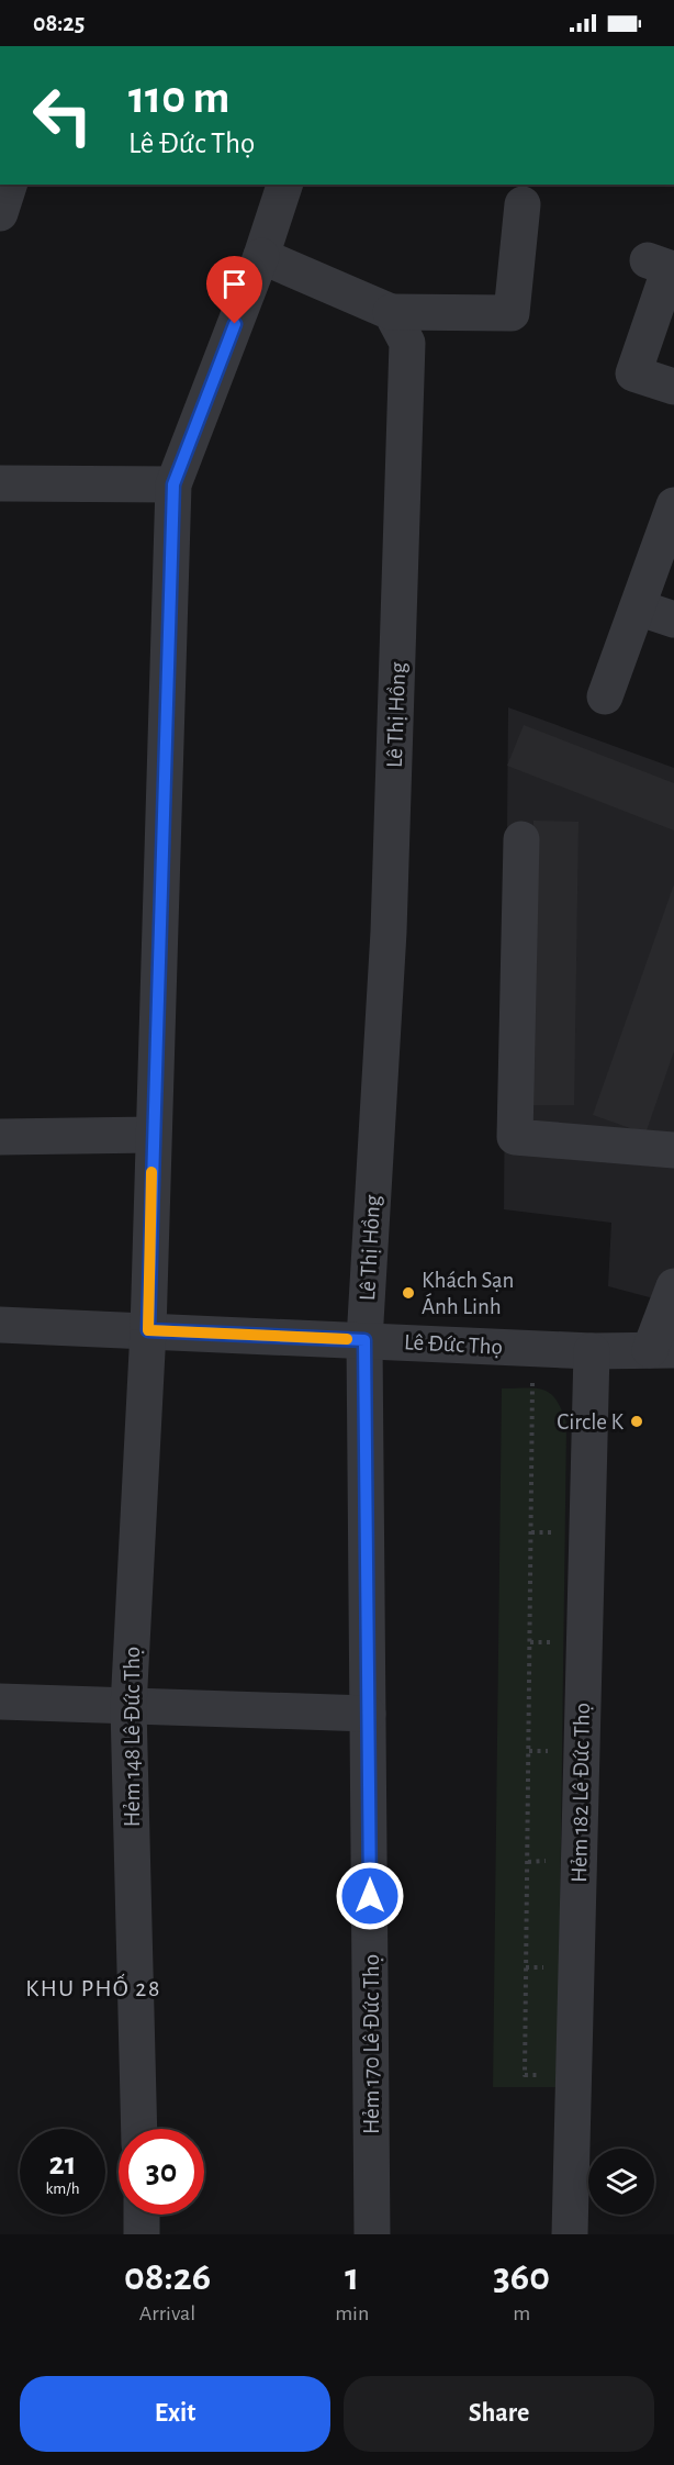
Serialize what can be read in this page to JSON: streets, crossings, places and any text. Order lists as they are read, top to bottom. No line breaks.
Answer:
{"streets":{"street":["Lê Thị Hồng","Lê Đức Thọ","Hẻm 148 Lê Đức Thọ","Hẻm 182 Lê Đức Thọ","Hẻm 170 Lê Đức Thọ"]},"crossings":[["Lê Thị Hồng","Lê Đức Thọ"],["Lê Thị Hồng","Hẻm 170 Lê Đức Thọ"],["Lê Đức Thọ","Hẻm 148 Lê Đức Thọ"],["Lê Đức Thọ","Hẻm 182 Lê Đức Thọ"],["Lê Đức Thọ","Hẻm 170 Lê Đức Thọ"]],"districts":["KHU PHỐ 28"],"places":["Khách Sạn Ánh Linh","Circle K"],"page":{"status":"08:25","turn":["110 m","Lê Đức Thọ"],"speed":"21 km/h","limit":"30","eta":["08:26","Arrival","1","min","360","m"],"buttons":["Exit","Share"]}}
